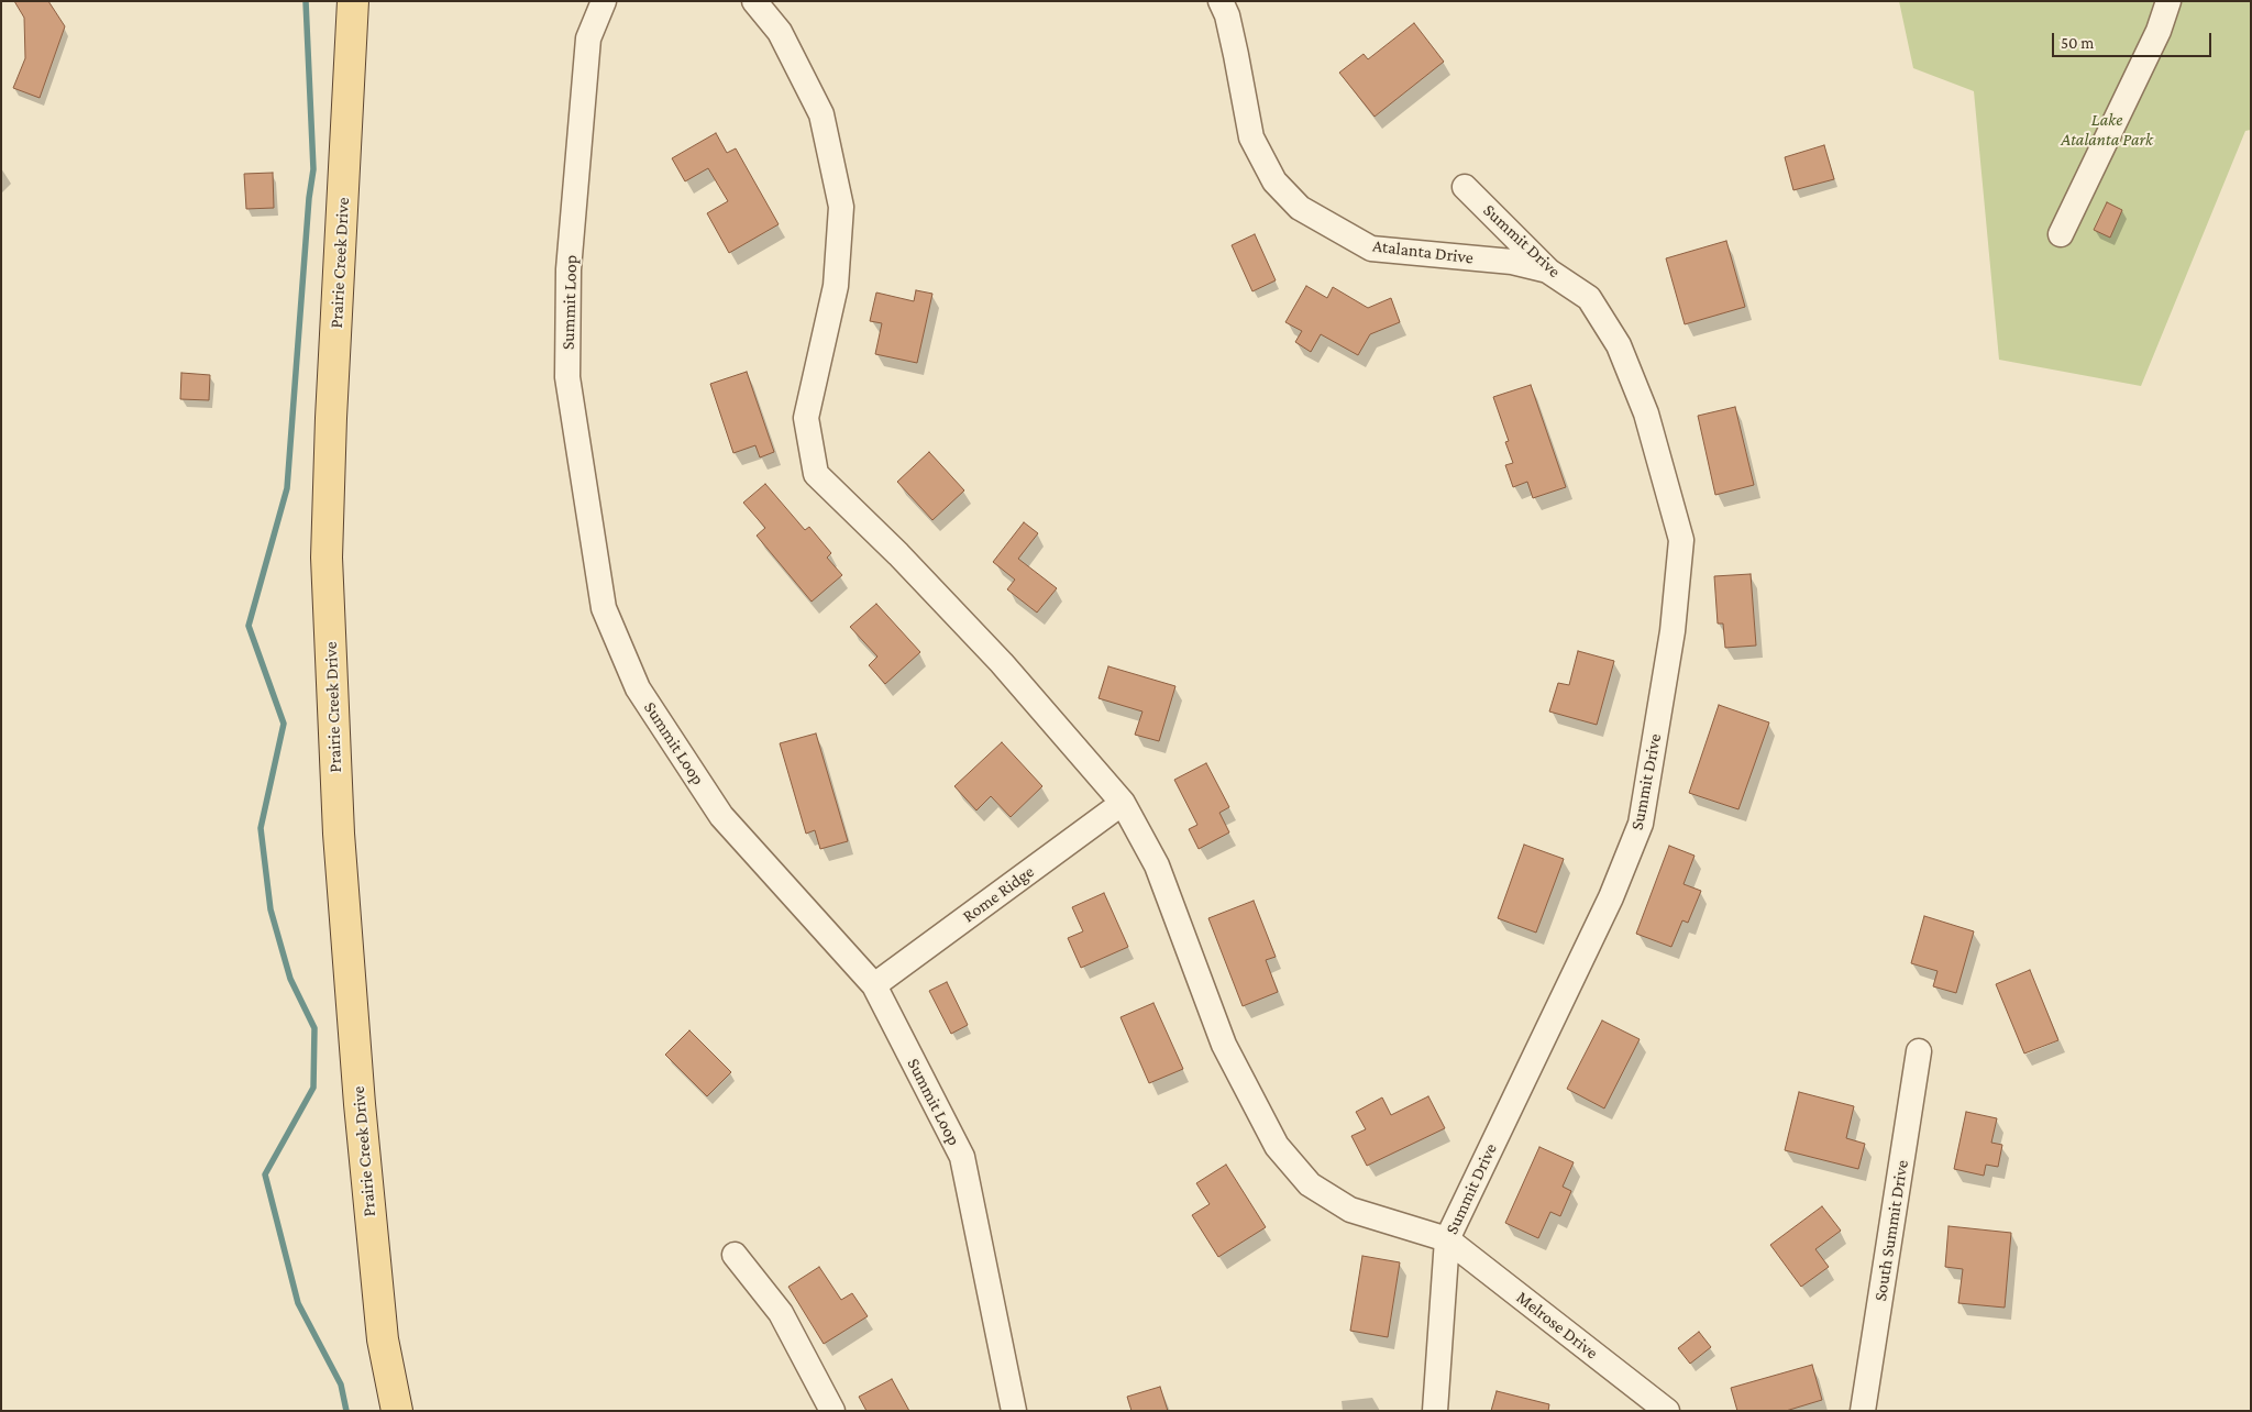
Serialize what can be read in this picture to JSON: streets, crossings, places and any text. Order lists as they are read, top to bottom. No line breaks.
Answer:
{"streets":{"main road":["Prairie Creek Drive"],"street":["Summit Drive","Atalanta Drive","Summit Loop","Rome Ridge","South Summit Drive","Melrose Drive"]},"crossings":[["Summit Drive","Atalanta Drive"],["Summit Drive","Melrose Drive"],["Summit Loop","Rome Ridge"]],"parks":["Lake Atalanta Park"],"scale_bar":"50 m"}
